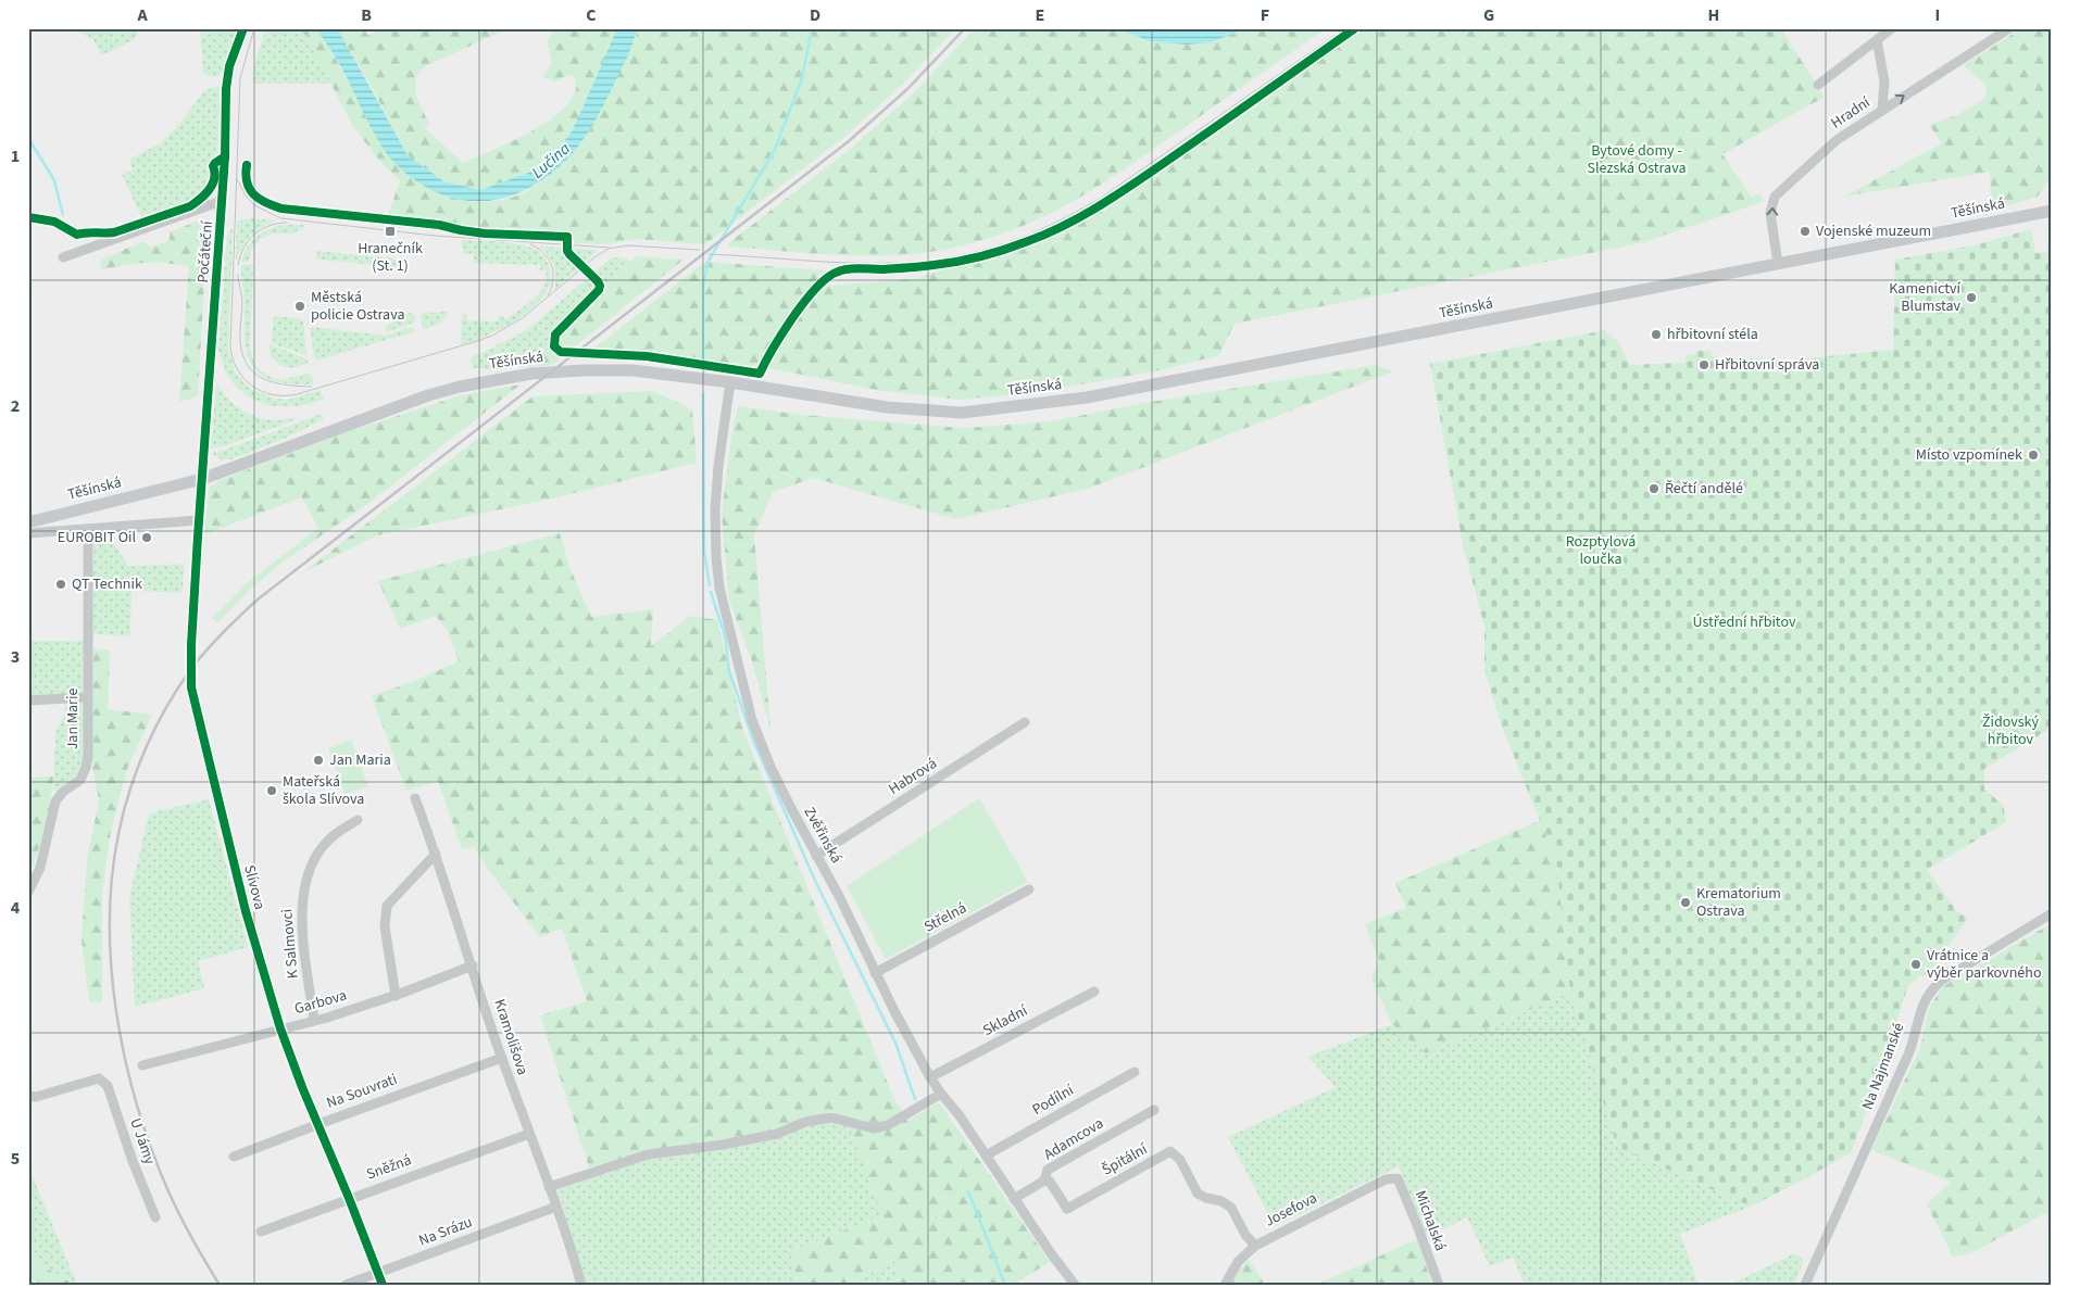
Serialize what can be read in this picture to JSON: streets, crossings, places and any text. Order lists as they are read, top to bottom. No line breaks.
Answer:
{"streets":{"main road":["Těšínská"],"street":["Hradní","Počáteční","Jan Marie","Habrová","Zvěřinská","Slívova","Střelná","K Salmovci","Garbova","Skladní","Kramolišova","Na Najmanské","Na Souvrati","Podílní","Adamcova","U Jámy","Špitální","Sněžná","Josefova","Michalská","Na Srázu"]},"crossings":[["Hradní","Těšínská"],["Těšínská","Počáteční"],["Těšínská","Zvěřinská"],["Těšínská","Slívova"],["Počáteční","Slívova"],["Habrová","Zvěřinská"],["Zvěřinská","Střelná"],["Zvěřinská","Skladní"],["Zvěřinská","Podílní"],["Zvěřinská","Adamcova"],["Slívova","Garbova"],["Slívova","Na Souvrati"],["Slívova","Sněžná"],["Slívova","Na Srázu"],["K Salmovci","Garbova"],["Garbova","Kramolišova"],["Kramolišova","Na Souvrati"],["Kramolišova","Sněžná"],["Kramolišova","Na Srázu"],["Adamcova","Špitální"],["Špitální","Josefova"],["Josefova","Michalská"]],"one_way":["Hradní"],"water":["Lučina"],"parks":["Bytové domy - Slezská Ostrava","Rozptylová loučka","Ústřední hřbitov","Židovský hřbitov"],"places":{"transit":["Hranečník (St. 1)"],"other":["Vojenské muzeum","Kamenictví Blumstav","Městská policie Ostrava","hřbitovní stéla","Hřbitovní správa","Místo vzpomínek","Řečtí andělé","EUROBIT Oil","QT Technik","Jan Maria","Mateřská škola Slívova","Krematorium Ostrava","Vrátnice a výběr parkovného"]},"grid":{"columns":["A","B","C","D","E","F","G","H","I"],"rows":["1","2","3","4","5"]}}
